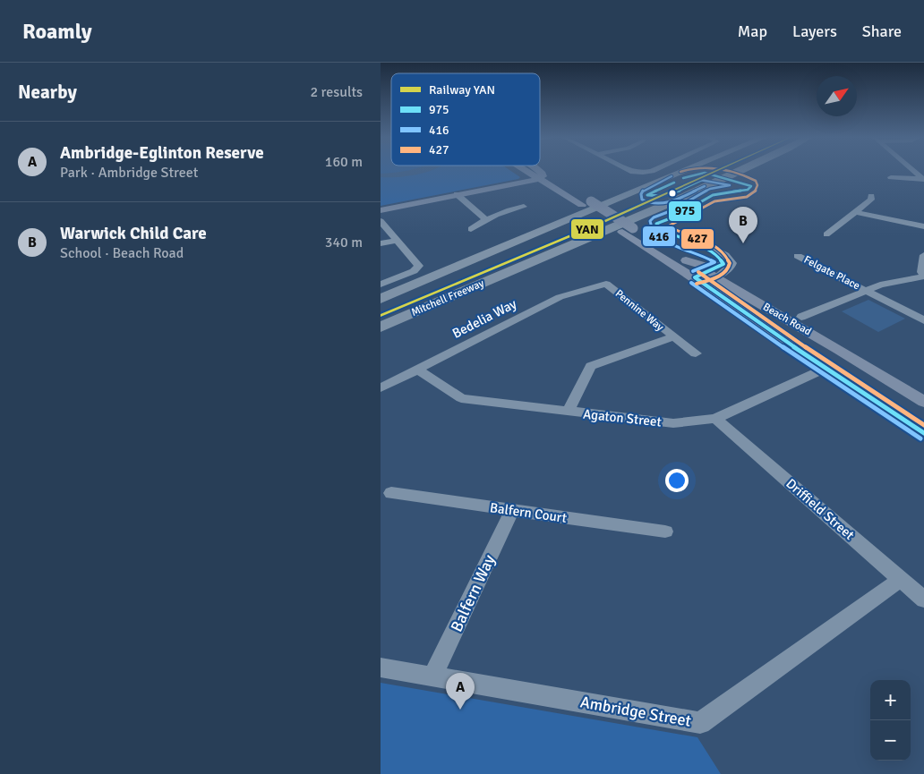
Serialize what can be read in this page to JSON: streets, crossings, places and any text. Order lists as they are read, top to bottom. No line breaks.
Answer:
{"streets":{"highway":["Mitchell Freeway"],"main road":["Beach Road"],"street":["Felgate Place","Pennine Way","Bedelia Way","Agaton Street","Driffield Street","Balfern Court","Balfern Way","Ambridge Street"]},"crossings":[["Pennine Way","Bedelia Way"],["Pennine Way","Agaton Street"],["Bedelia Way","Agaton Street"],["Beach Road","Agaton Street"],["Agaton Street","Driffield Street"],["Driffield Street","Ambridge Street"],["Balfern Court","Balfern Way"],["Balfern Way","Ambridge Street"]],"lines":["rail line YAN","transit line 427","transit line 975","transit line 416"],"legend":["Railway YAN","975","416","427"],"north":"top right","page":{"header":"Roamly","nav":["Map","Layers","Share"],"heading":["Nearby","2 results"],"list":[{"mark":"A","name":"Ambridge-Eglinton Reserve","note":"Park · Ambridge Street","value":"160 m"},{"mark":"B","name":"Warwick Child Care","note":"School · Beach Road","value":"340 m"}],"pins":["B","A"],"map_buttons":["+","−"]}}
